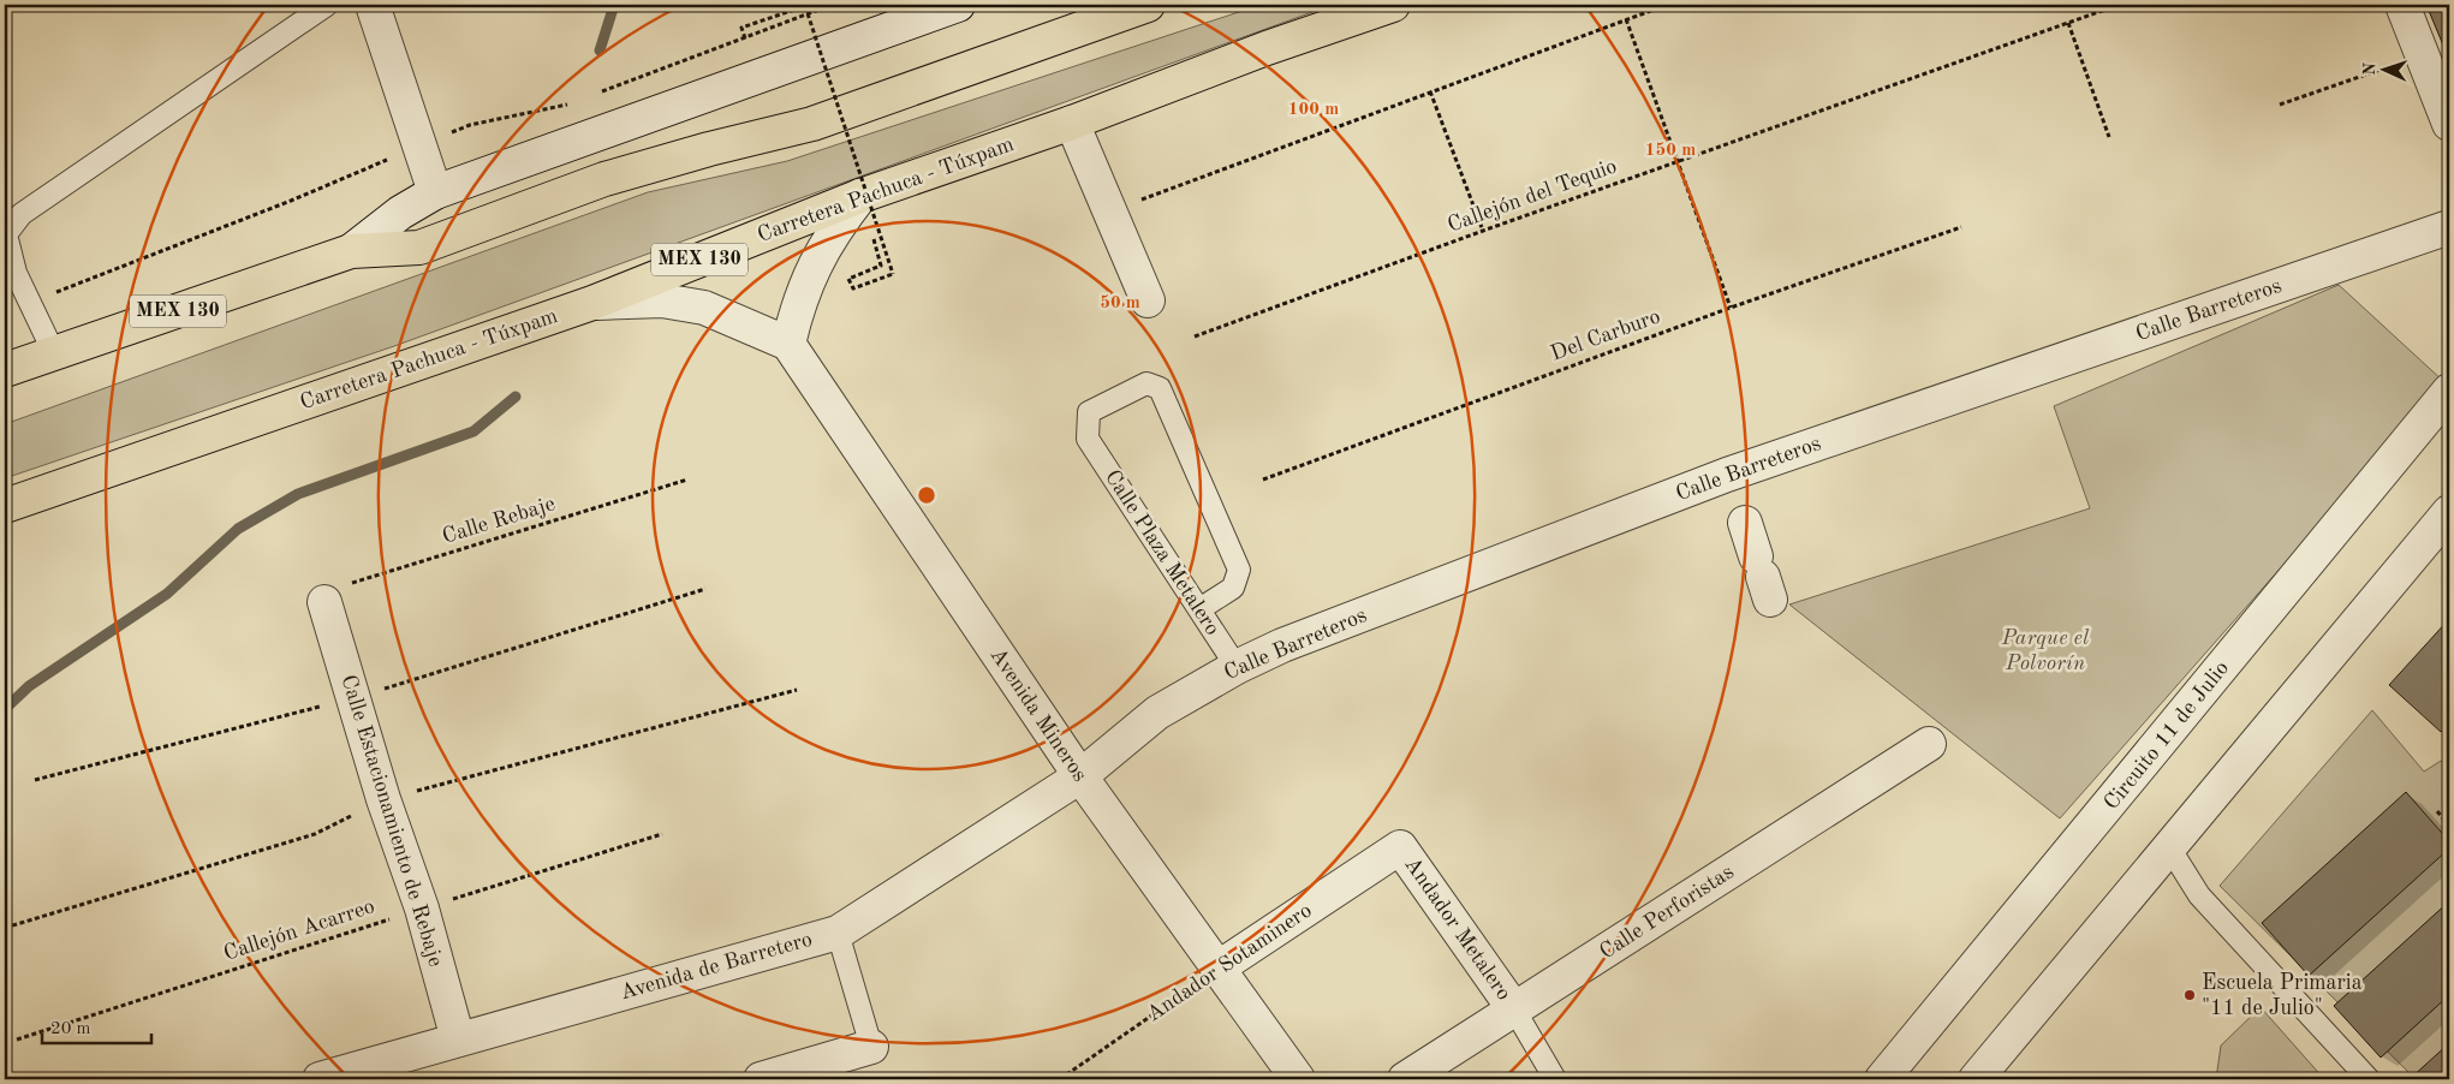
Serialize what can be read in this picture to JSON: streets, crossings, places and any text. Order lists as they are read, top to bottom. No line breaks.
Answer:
{"streets":{"main road":["Carretera Pachuca - Túxpam","MEX 130"],"street":["Calle Barreteros","Avenida Mineros","Circuito 11 de Julio","Calle Estacionamiento de Rebaje","Calle Perforistas","Andador Metalero","Andador Sotaminero","Avenida de Barretero"],"lane":["Calle Plaza Metalero"],"path":["Callejón del Tequio","Del Carburo","Calle Rebaje","Callejón Acarreo"]},"crossings":[["Calle Barreteros","Calle Plaza Metalero"],["Calle Barreteros","Avenida Mineros"],["Calle Barreteros","Avenida de Barretero"],["Calle Rebaje","Calle Estacionamiento de Rebaje"],["Avenida Mineros","Andador Sotaminero"],["Avenida Mineros","Avenida de Barretero"],["Calle Estacionamiento de Rebaje","Callejón Acarreo"],["Calle Estacionamiento de Rebaje","Avenida de Barretero"],["Calle Perforistas","Andador Metalero"],["Andador Metalero","Andador Sotaminero"]],"parks":["Parque el Polvorín"],"places":["Escuela Primaria \"11 de Julio\""],"scale_bar":"20 m","north":"left","rings":["100 m","150 m","50 m"]}
